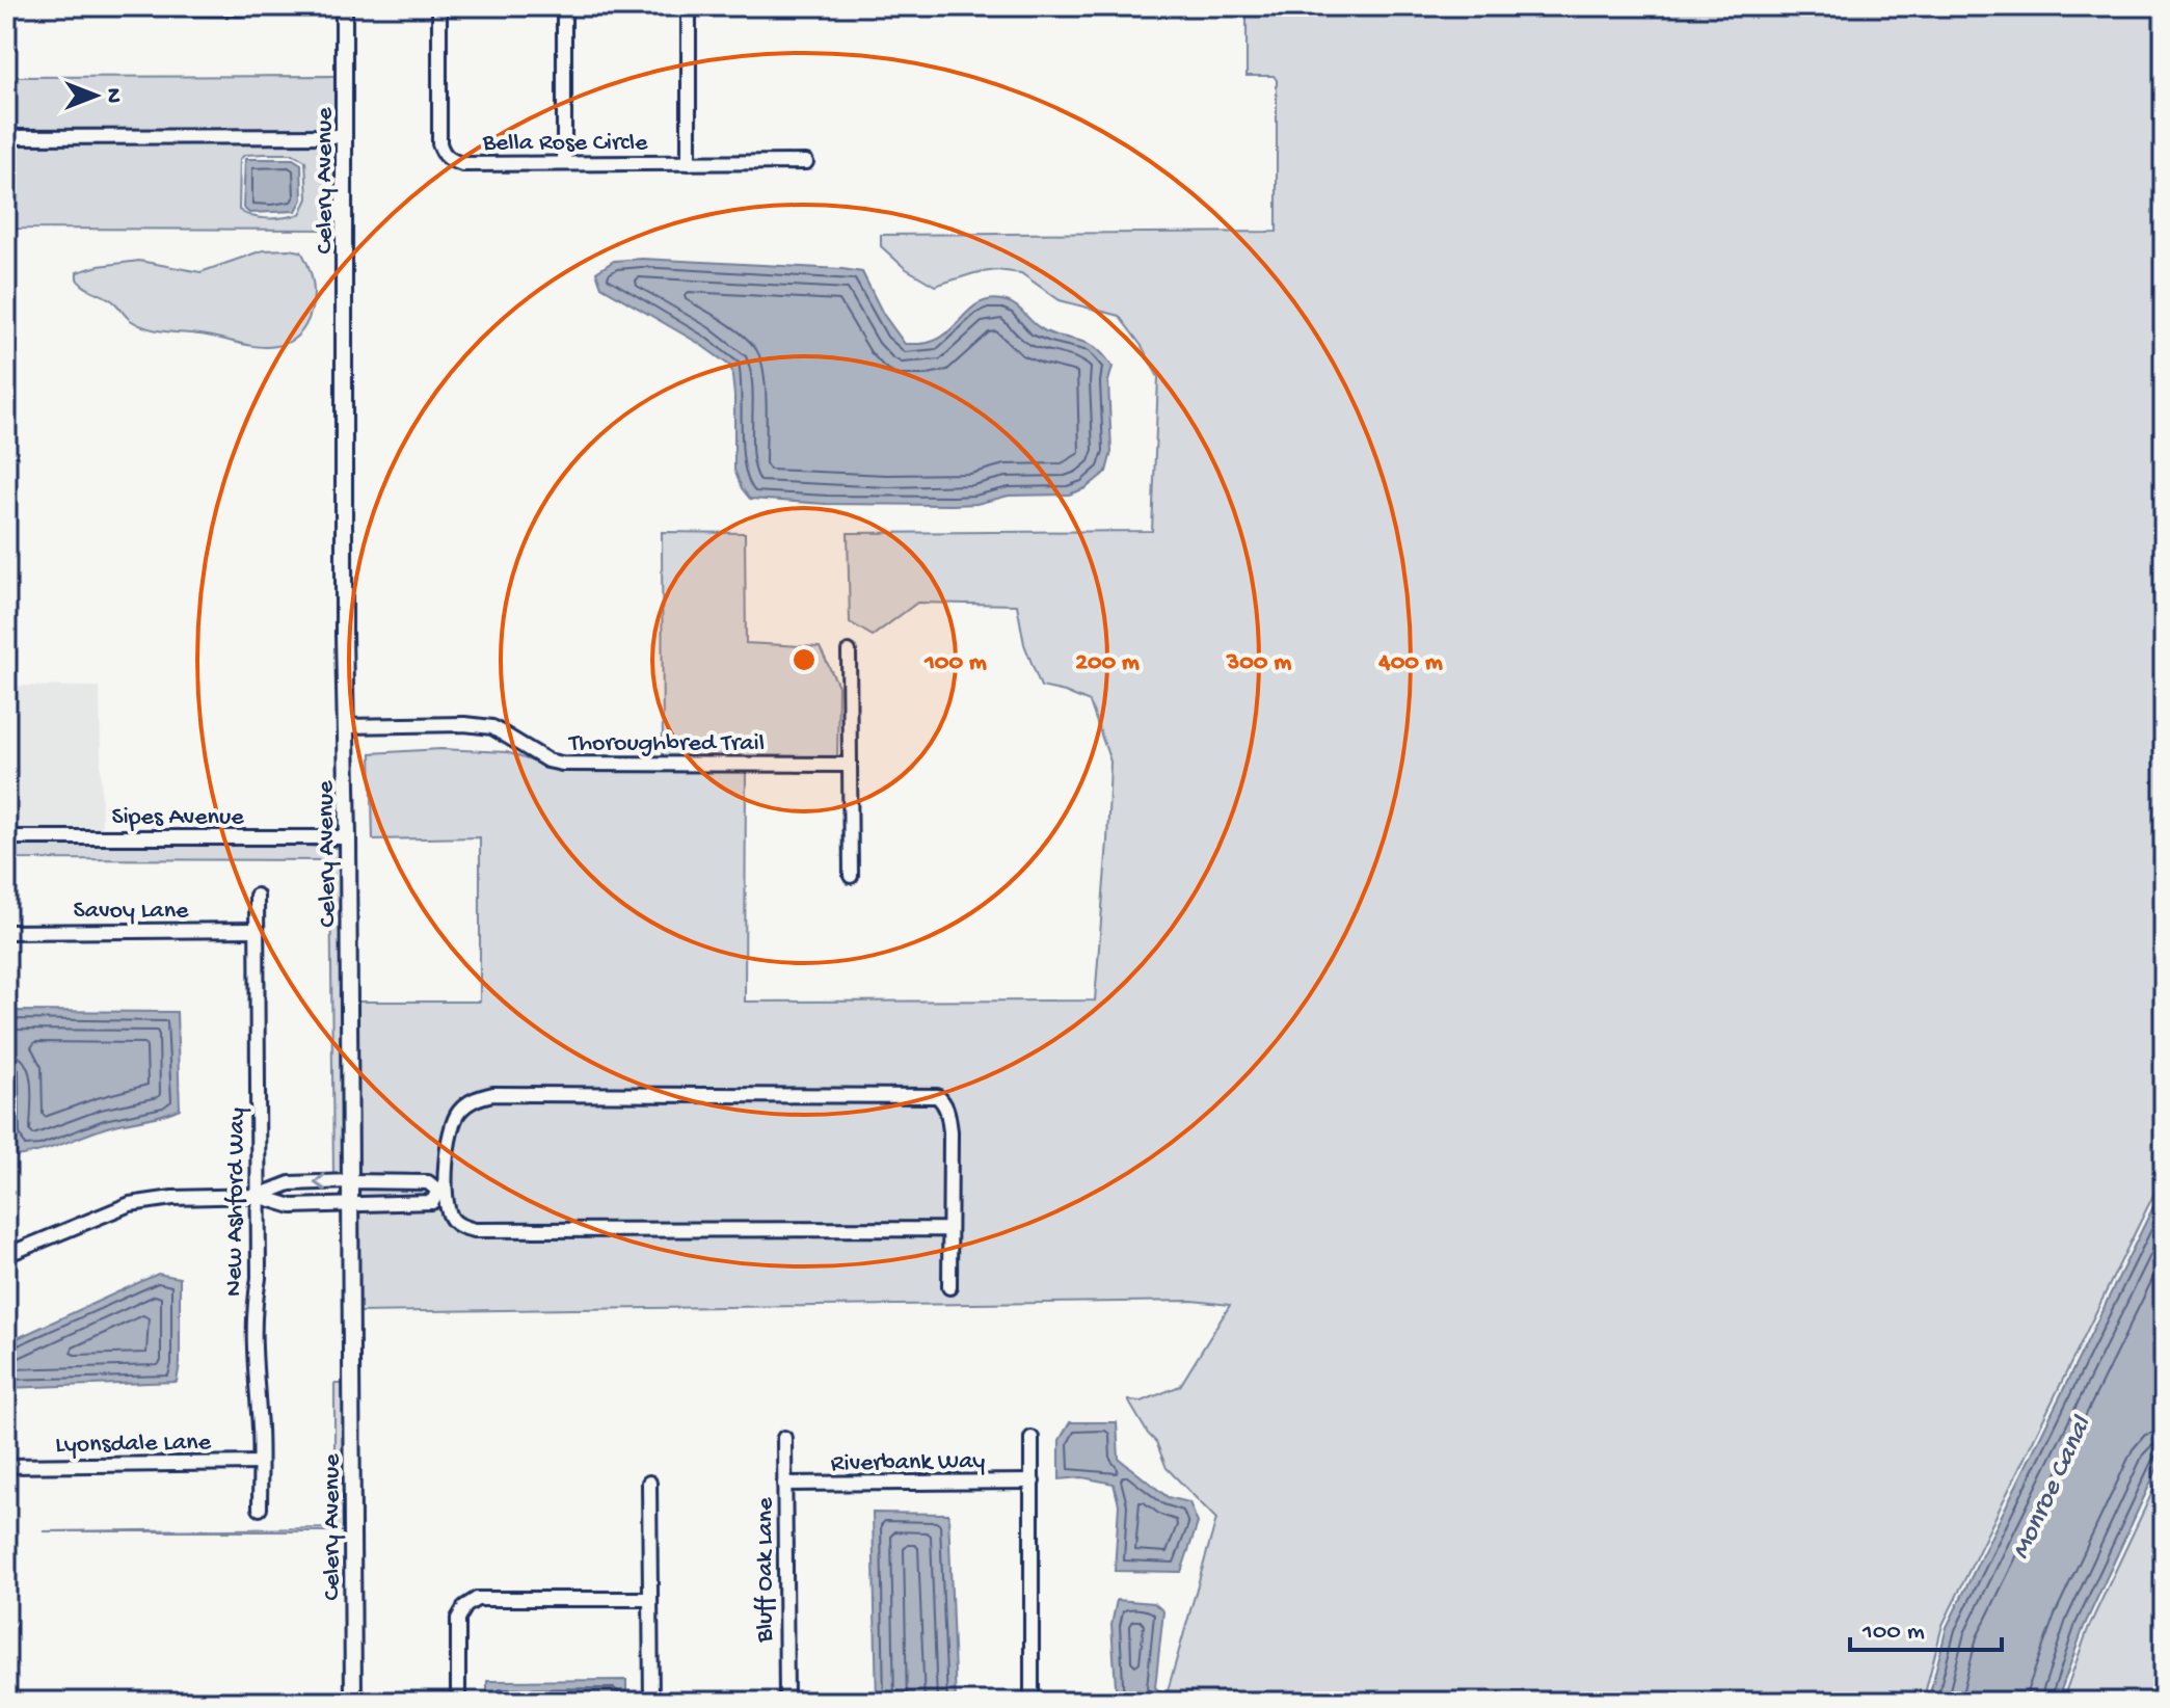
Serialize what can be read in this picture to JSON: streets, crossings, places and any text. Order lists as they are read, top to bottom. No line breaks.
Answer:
{"streets":{"main road":["Celery Avenue"],"street":["Bella Rose Circle","Thoroughbred Trail","Sipes Avenue","Savoy Lane","New Ashford Way","Lyonsdale Lane","Riverbank Way","Bluff Oak Lane"]},"crossings":[["Celery Avenue","Thoroughbred Trail"],["Celery Avenue","Sipes Avenue"],["Savoy Lane","New Ashford Way"],["New Ashford Way","Lyonsdale Lane"],["Riverbank Way","Bluff Oak Lane"]],"water":["Monroe Canal"],"scale_bar":"100 m","north":"right","rings":["100 m","200 m","300 m","400 m"]}
